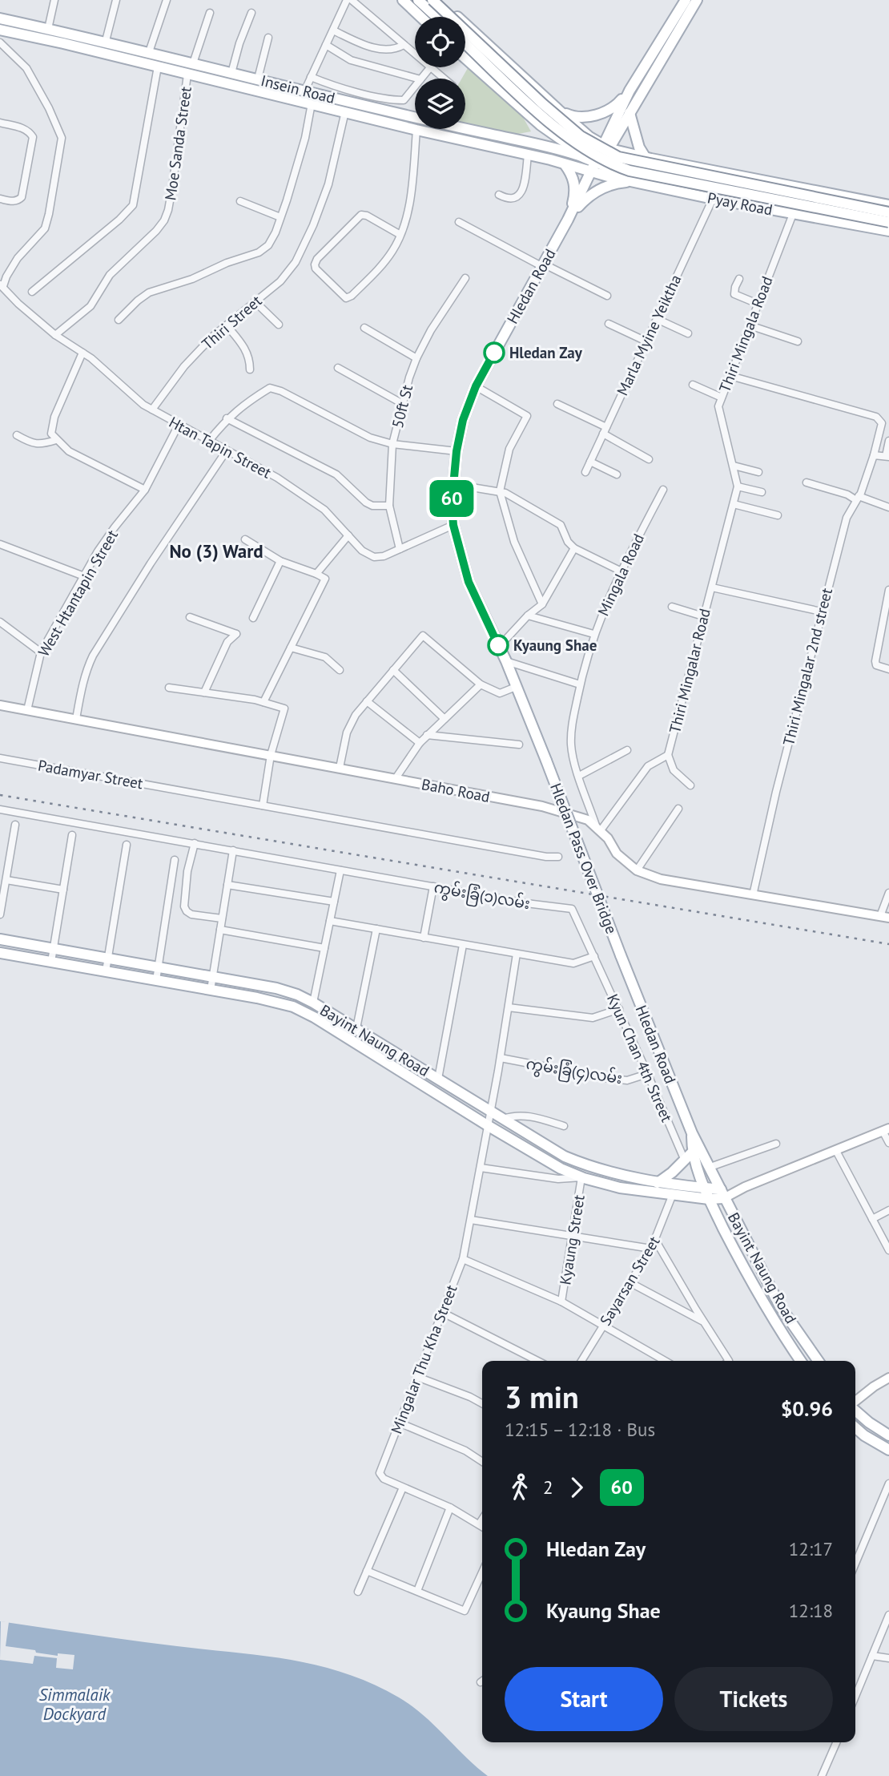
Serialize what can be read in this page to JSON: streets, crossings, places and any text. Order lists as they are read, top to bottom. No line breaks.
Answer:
{"streets":{"main road":["Insein Road","Pyay Road","Hledan Road","Baho Road","Hledan Pass Over Bridge","Bayint Naung Road"],"street":["Moe Sanda Street","Thiri Street","Thiri Mingala Road","Marla Myine Yeiktha","50ft St","Htan Tapin Street","Mingala Road","West Htantapin Street","Thiri Mingalar 2nd street","Thiri Mingalar Road","Padamyar Street","ကွမ်းခြံ(၁)လမ်း","Kyun Chan 4th Street","ကွမ်းခြံ(၄)လမ်း","Kyaung Street","Sayarsan Street","Mingalar Thu Kha Street"]},"crossings":[["Insein Road","Moe Sanda Street"],["Insein Road","Pyay Road"],["Insein Road","Hledan Road"],["Insein Road","Thiri Street"],["Moe Sanda Street","Htan Tapin Street"],["Pyay Road","Hledan Road"],["Pyay Road","Thiri Mingala Road"],["Pyay Road","Marla Myine Yeiktha"],["Hledan Road","Htan Tapin Street"],["Hledan Road","Hledan Pass Over Bridge"],["Hledan Road","Bayint Naung Road"],["Thiri Street","Htan Tapin Street"],["Thiri Mingala Road","Thiri Mingalar 2nd street"],["Thiri Mingala Road","Thiri Mingalar Road"],["50ft St","Htan Tapin Street"],["Htan Tapin Street","West Htantapin Street"],["Mingala Road","Baho Road"],["West Htantapin Street","Baho Road"],["ကွမ်းခြံ(၁)လမ်း","Kyun Chan 4th Street"],["Bayint Naung Road","Kyaung Street"],["Bayint Naung Road","Sayarsan Street"],["Bayint Naung Road","Mingalar Thu Kha Street"],["Kyun Chan 4th Street","ကွမ်းခြံ(၄)လမ်း"],["ကွမ်းခြံ(၄)လမ်း","Mingalar Thu Kha Street"]],"districts":["No (3) Ward"],"water":["Simmalaik Dockyard"],"places":["Hledan Zay","Kyaung Shae"],"lines":["bus line 60"],"page":{"on_map":"60","heading":["3 min","12:15 – 12:18 · Bus","$0.96"],"legs":["2","60"],"list":[{"name":"Hledan Zay","value":"12:17"},{"name":"Kyaung Shae","value":"12:18"}],"buttons":["Start","Tickets"]}}
